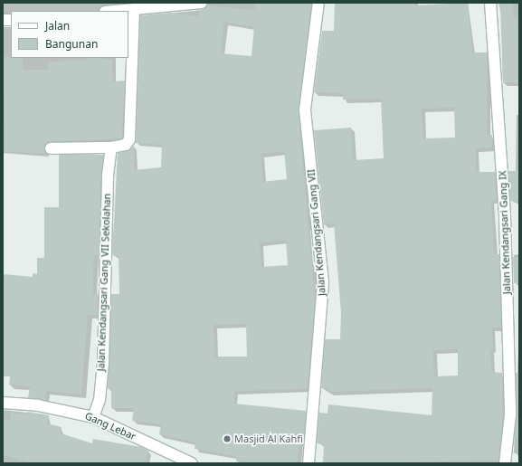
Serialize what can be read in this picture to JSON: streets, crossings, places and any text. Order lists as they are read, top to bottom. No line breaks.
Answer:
{"streets":{"street":["Jalan Kendangsari Gang VII","Jalan Kendangsari Gang IX","Jalan Kendangsari Gang VII Sekolahan","Gang Lebar"]},"crossings":[["Jalan Kendangsari Gang VII Sekolahan","Gang Lebar"]],"places":["Masjid Al Kahfi"],"legend":["Jalan","Bangunan"]}
